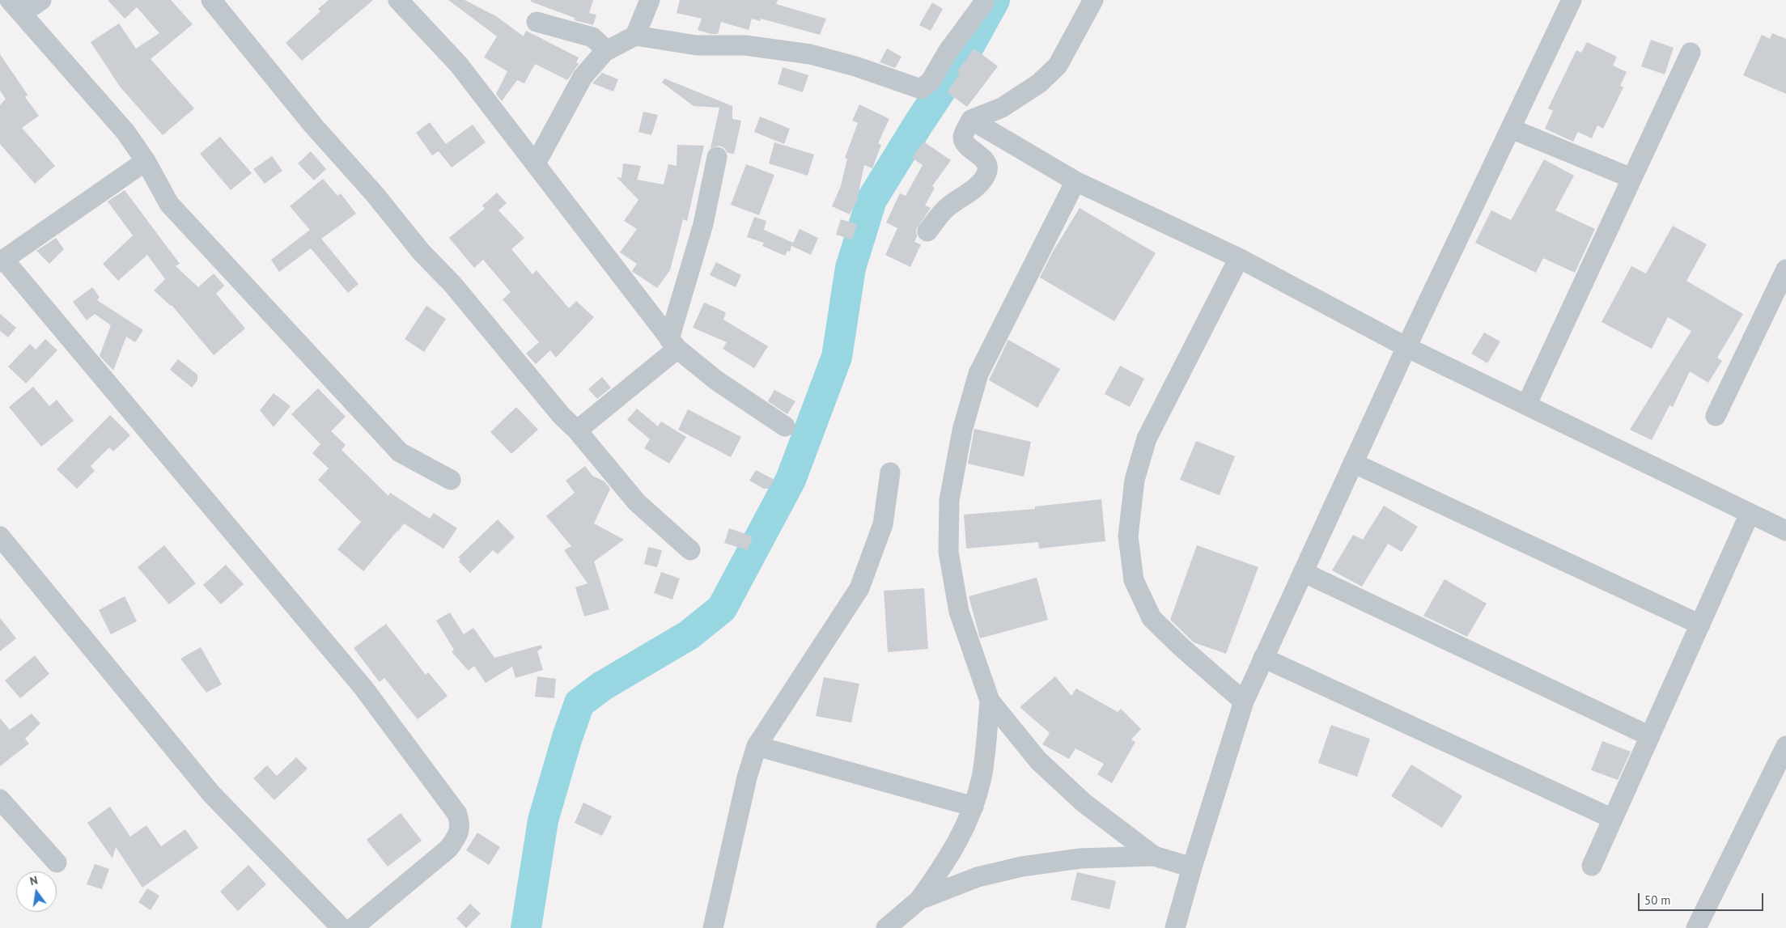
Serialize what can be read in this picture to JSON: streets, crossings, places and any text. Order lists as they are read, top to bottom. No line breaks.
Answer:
{"scale_bar":"50 m","north":"top"}
